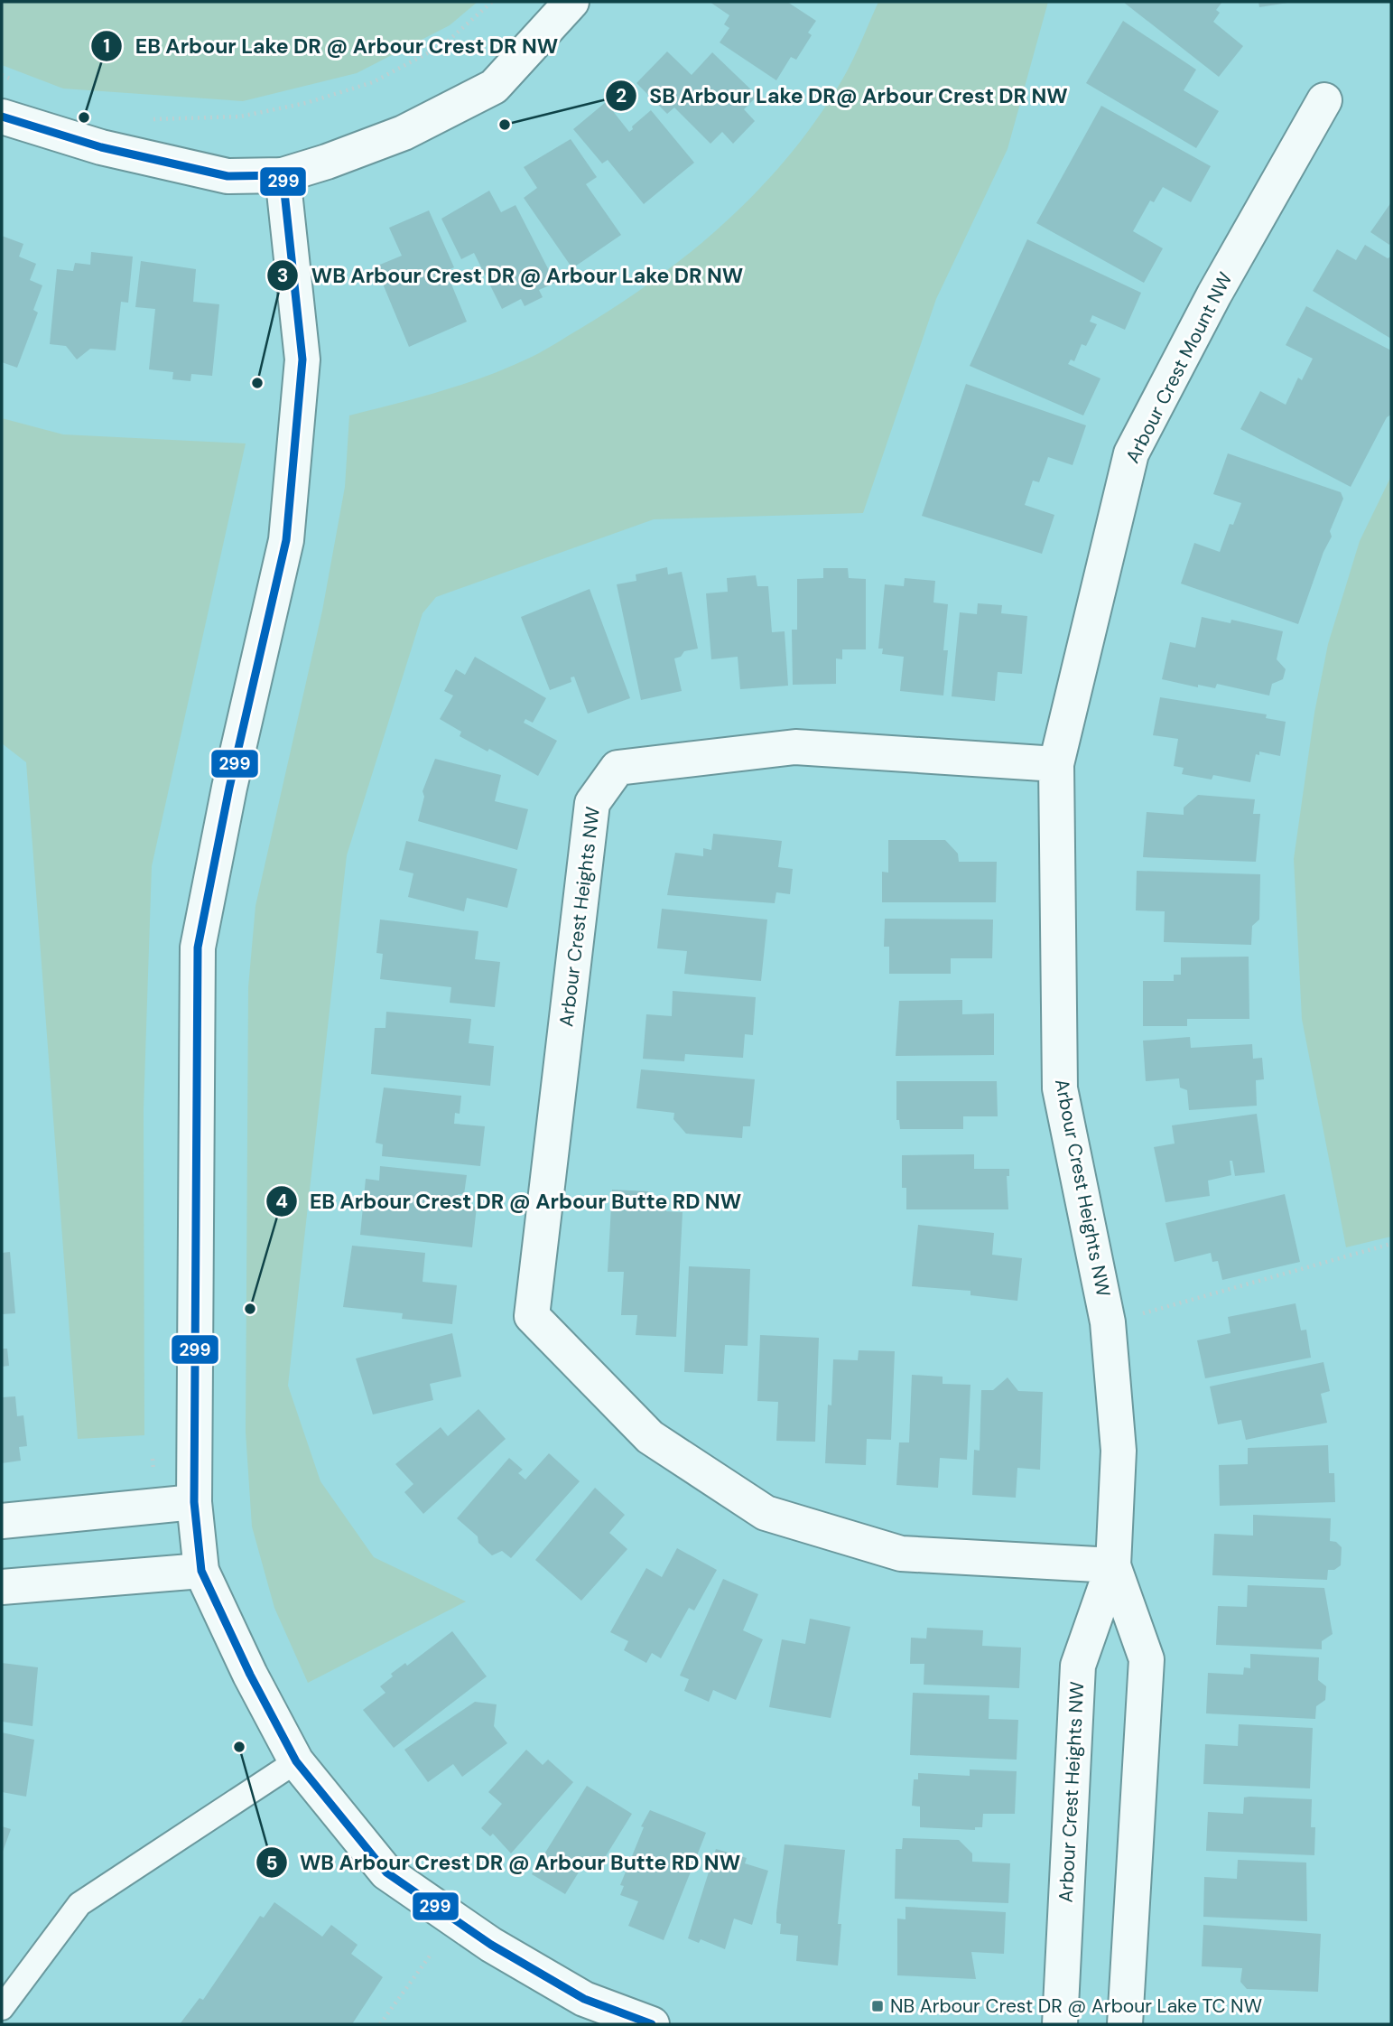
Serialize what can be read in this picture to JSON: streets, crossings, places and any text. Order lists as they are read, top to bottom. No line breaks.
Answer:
{"streets":{"street":["Arbour Crest Mount NW","Arbour Crest Heights NW"]},"crossings":[["Arbour Crest Mount NW","Arbour Crest Heights NW"]],"places":{"other":["EB Arbour Lake DR @ Arbour Crest DR NW","SB Arbour Lake DR@ Arbour Crest DR NW","WB Arbour Crest DR @ Arbour Lake DR NW","EB Arbour Crest DR @ Arbour Butte RD NW","WB Arbour Crest DR @ Arbour Butte RD NW"],"transit":["NB Arbour Crest DR @ Arbour Lake TC NW"]},"lines":["transit line 299"]}
